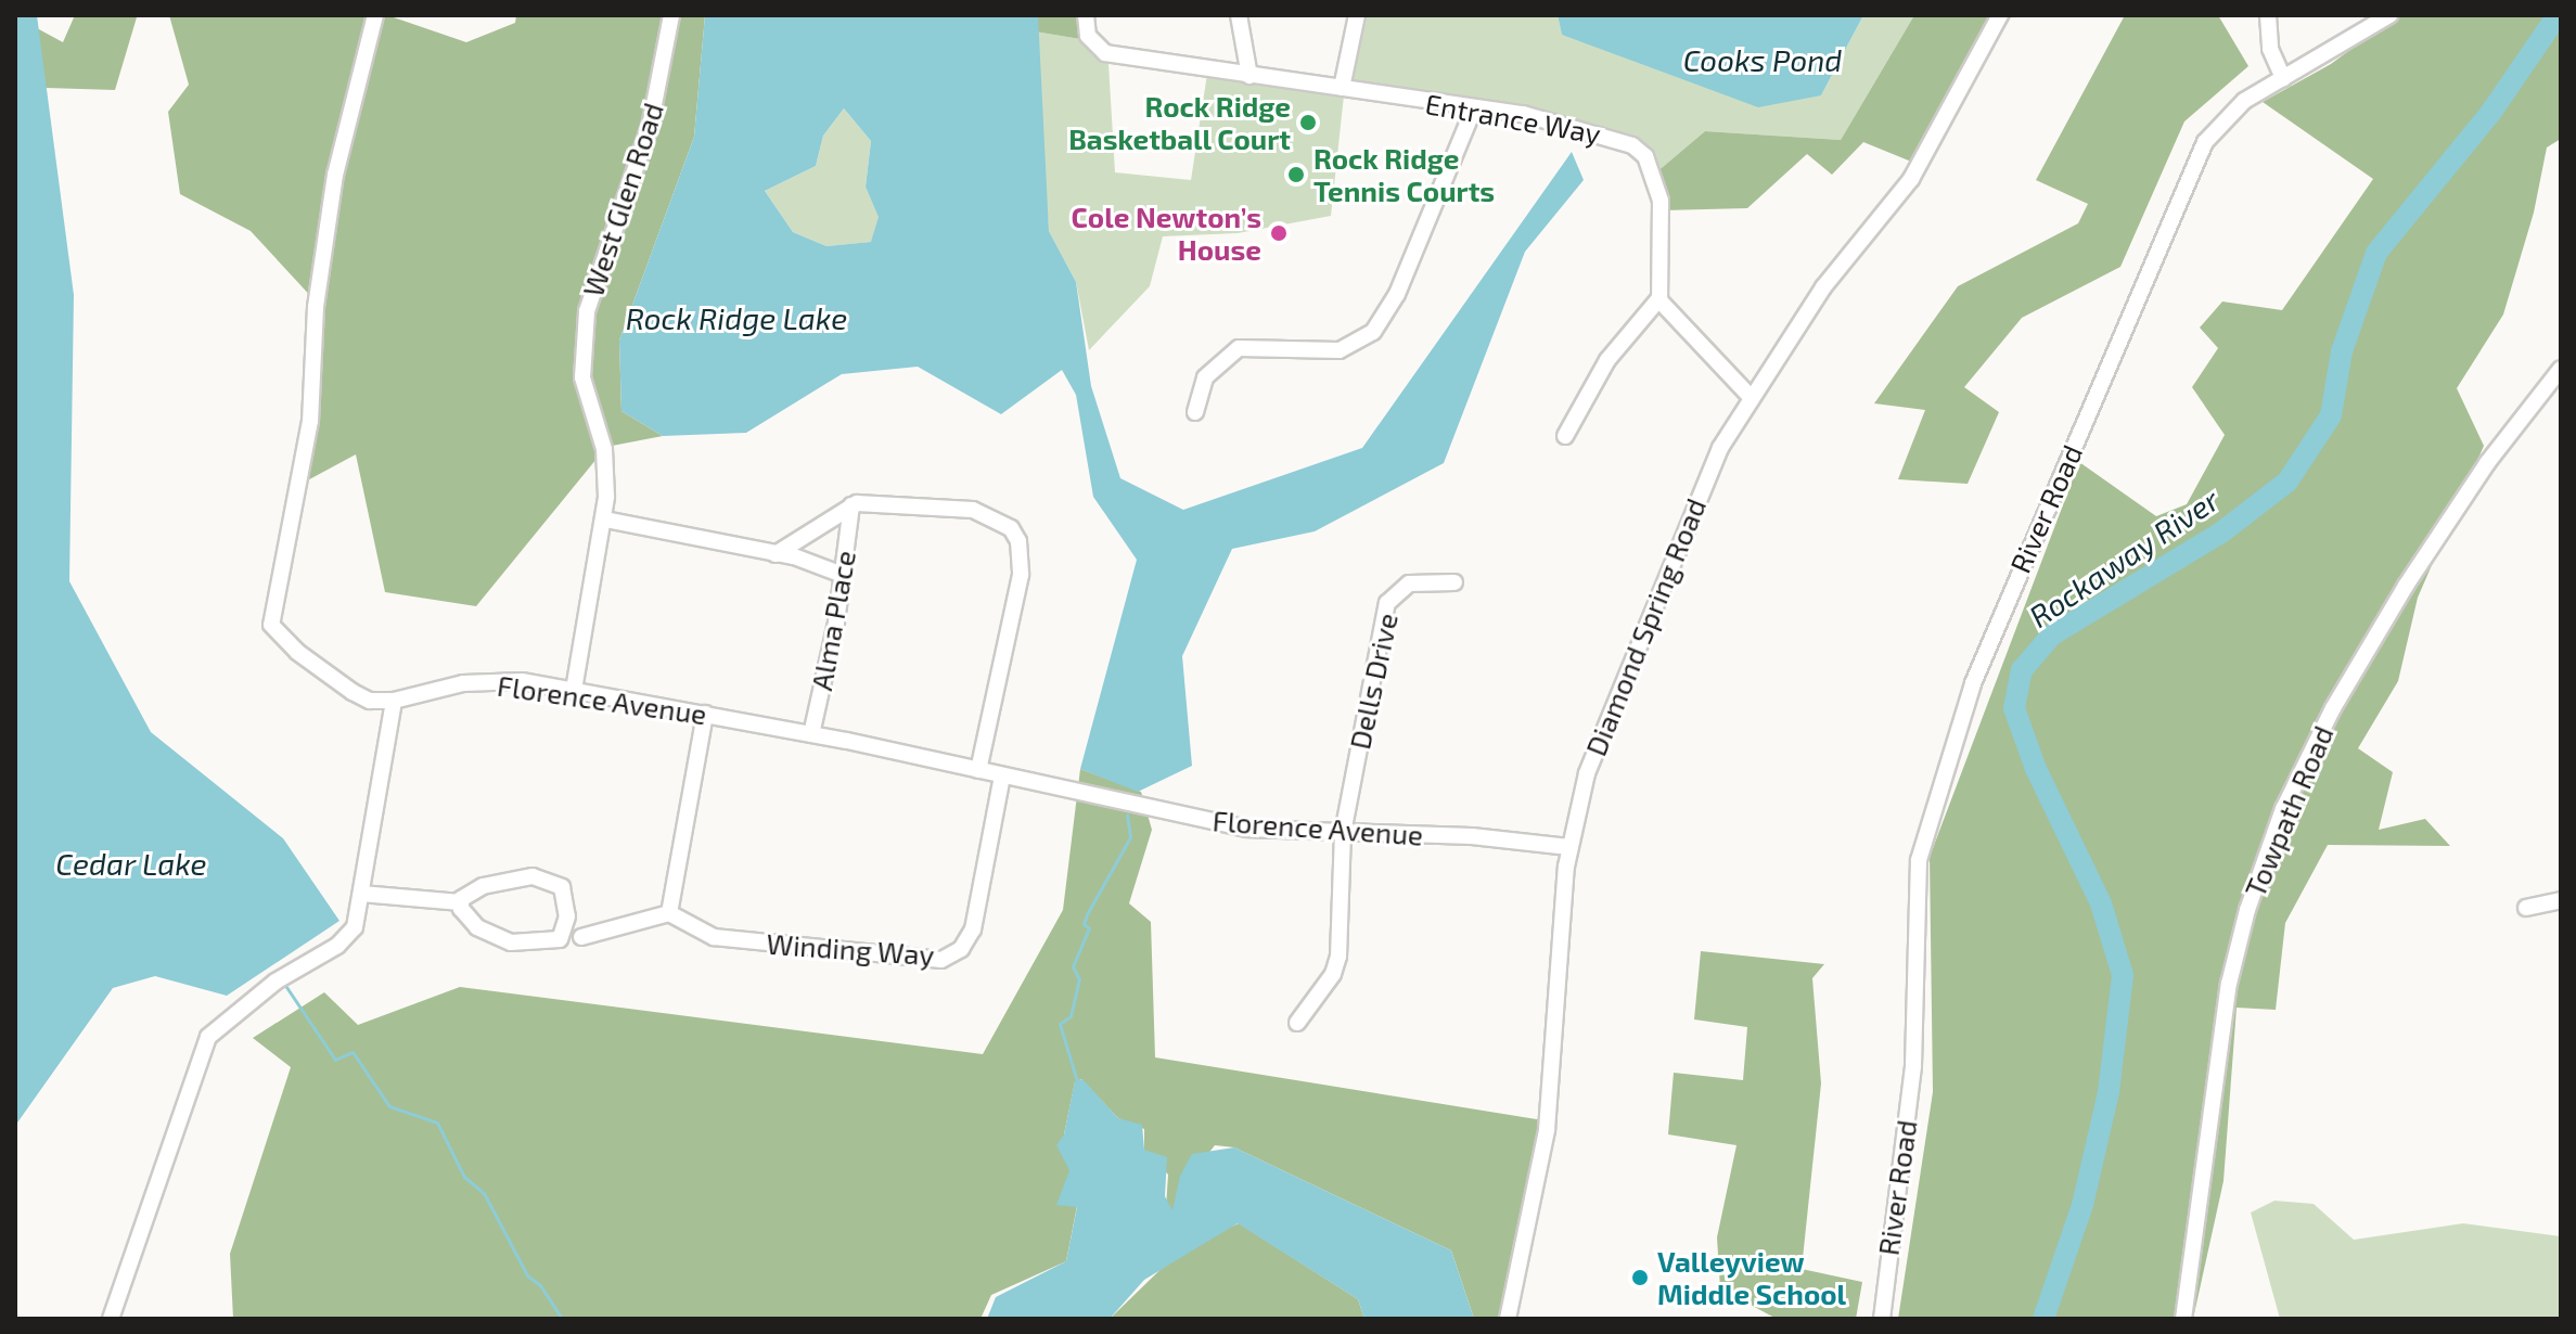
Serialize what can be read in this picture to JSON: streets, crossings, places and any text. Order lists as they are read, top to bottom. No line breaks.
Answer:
{"streets":{"street":["Entrance Way","West Glen Road","River Road","Alma Place","Diamond Spring Road","Dells Drive","Florence Avenue","Towpath Road","Winding Way"]},"crossings":[["West Glen Road","Florence Avenue"],["Alma Place","Florence Avenue"],["Diamond Spring Road","Florence Avenue"],["Dells Drive","Florence Avenue"],["Florence Avenue","Winding Way"]],"water":["Cooks Pond","Rock Ridge Lake","Rockaway River","Cedar Lake"],"places":["Rock Ridge Basketball Court","Rock Ridge Tennis Courts","Cole Newton’s House","Valleyview Middle School"]}
